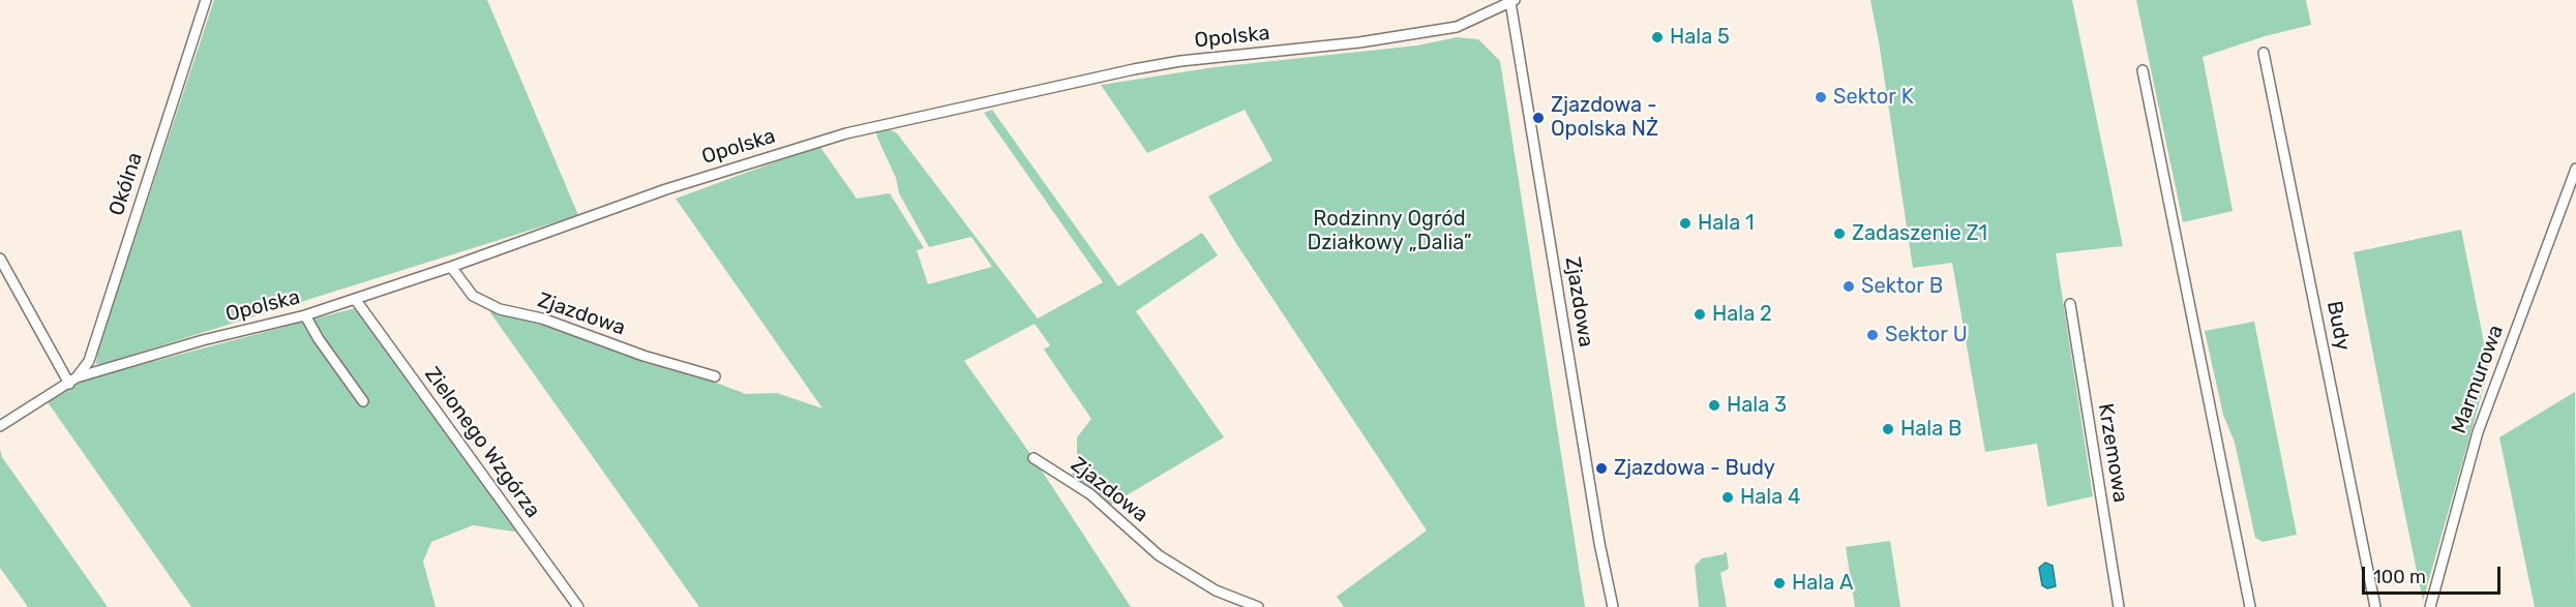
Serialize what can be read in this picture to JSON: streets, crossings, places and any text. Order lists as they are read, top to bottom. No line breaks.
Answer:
{"streets":{"street":["Opolska","Okólna","Zjazdowa","Budy","Marmurowa","Zielonego Wzgórza","Krzemowa"]},"crossings":[["Opolska","Okólna"],["Opolska","Zjazdowa"],["Opolska","Zielonego Wzgórza"]],"parks":["Rodzinny Ogród Działkowy „Dalia”"],"places":["Hala 5","Sektor K","Zjazdowa - Opolska NŻ","Hala 1","Zadaszenie Z1","Sektor B","Hala 2","Sektor U","Hala 3","Hala B","Zjazdowa - Budy","Hala 4","Hala A"],"scale_bar":"100 m"}
